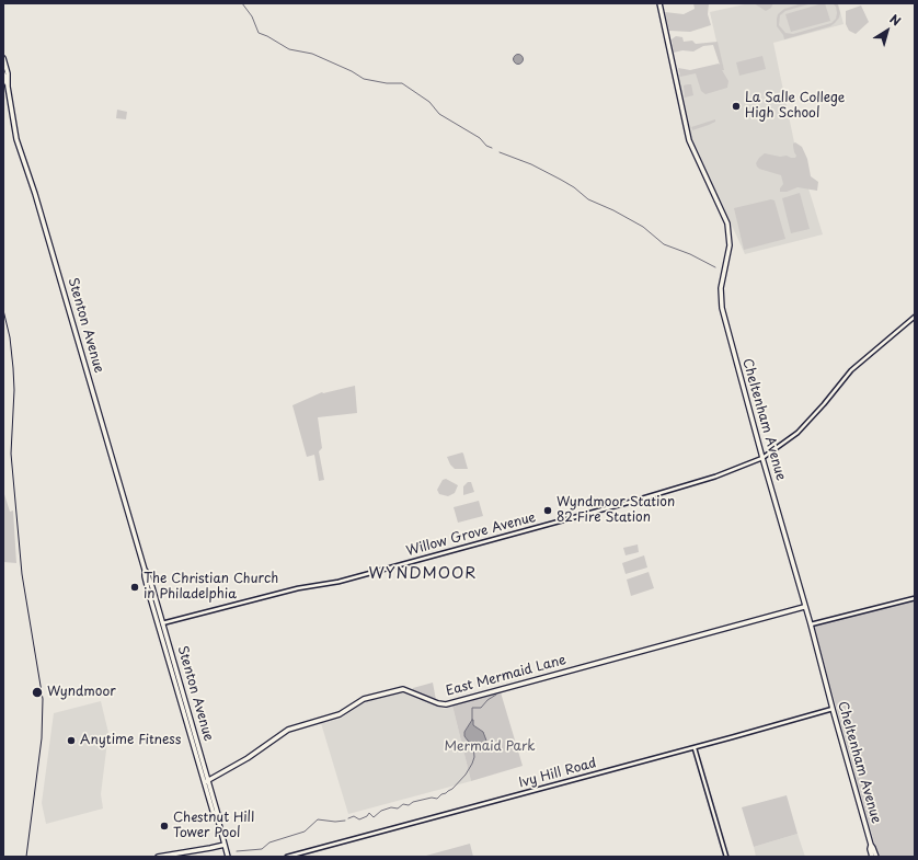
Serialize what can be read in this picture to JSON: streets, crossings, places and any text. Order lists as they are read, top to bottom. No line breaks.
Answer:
{"streets":{"main road":["Stenton Avenue","Cheltenham Avenue","East Mermaid Lane"],"street":["Willow Grove Avenue","Ivy Hill Road"]},"crossings":[["Stenton Avenue","Willow Grove Avenue"],["Stenton Avenue","East Mermaid Lane"],["Cheltenham Avenue","Willow Grove Avenue"],["Cheltenham Avenue","East Mermaid Lane"],["Cheltenham Avenue","Ivy Hill Road"]],"districts":["WYNDMOOR"],"parks":["Mermaid Park"],"places":["La Salle College High School","Wyndmoor Station 82 Fire Station","The Christian Church in Philadelphia","Wyndmoor","Anytime Fitness","Chestnut Hill Tower Pool"],"north":"top right"}
